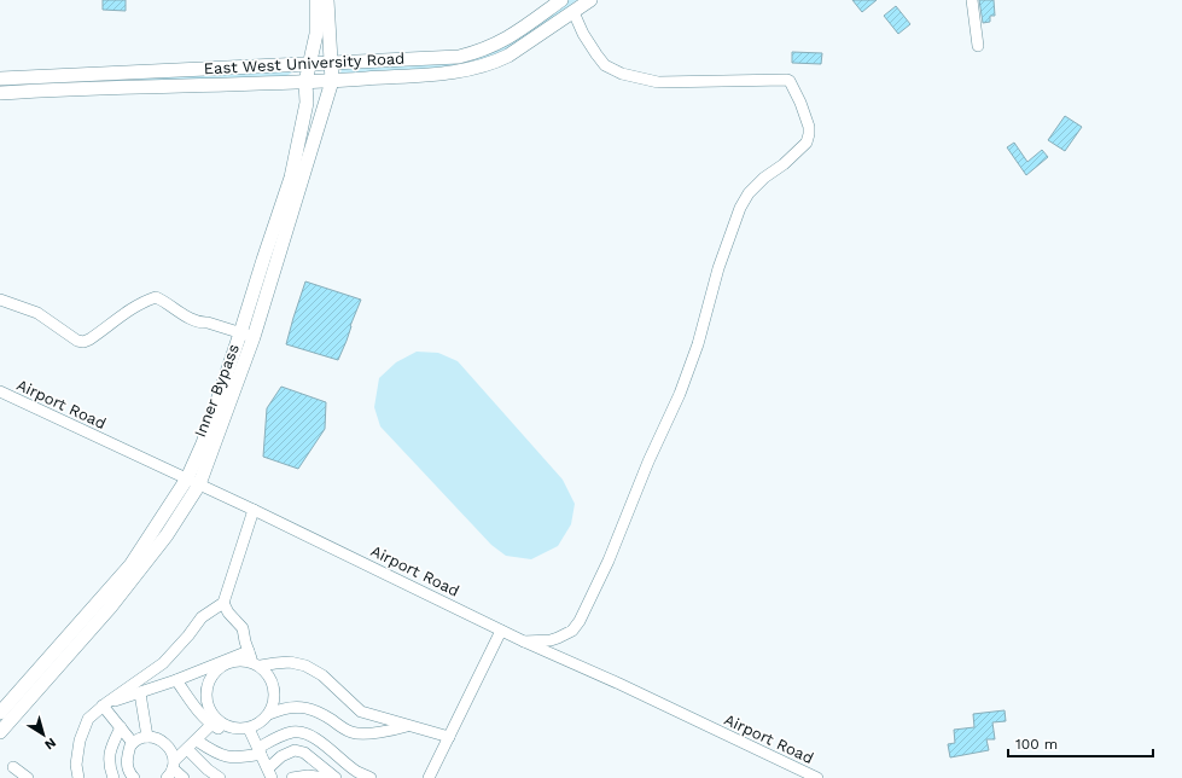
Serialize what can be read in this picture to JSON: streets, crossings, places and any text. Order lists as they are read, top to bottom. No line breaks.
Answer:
{"streets":{"main road":["East West University Road","Inner Bypass"],"street":["Airport Road"]},"crossings":[["East West University Road","Inner Bypass"],["Inner Bypass","Airport Road"]],"scale_bar":"100 m","north":"bottom right"}
